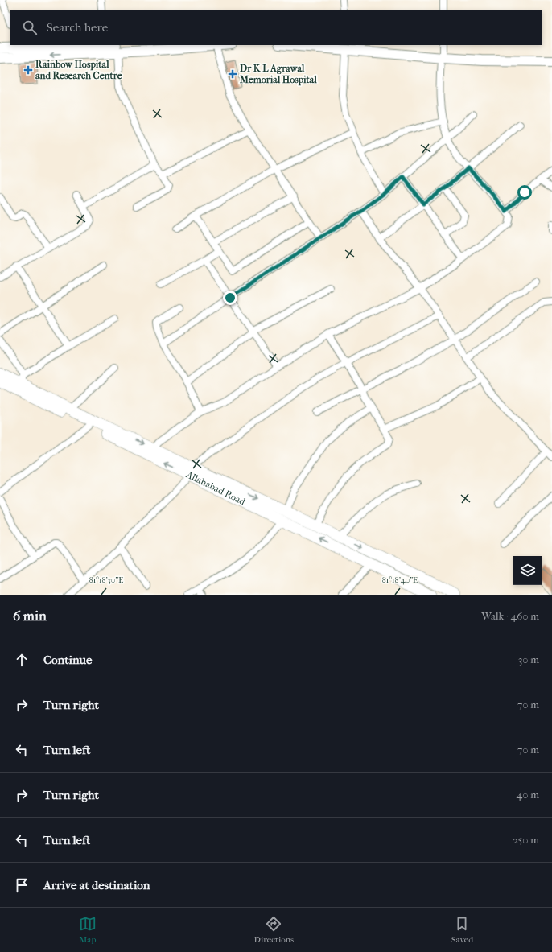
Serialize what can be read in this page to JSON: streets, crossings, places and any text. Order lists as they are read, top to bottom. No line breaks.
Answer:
{"streets":{"main road":["Allahabad Road"]},"places":{"health":["Rainbow Hospital and Research Centre","Dr K L Agrawal Memorial Hospital"]},"page":{"search":"Search here","heading":["6 min","Walk · 460 m"],"list":[["Continue","30 m"],["Turn right","70 m"],["Turn left","70 m"],["Turn right","40 m"],["Turn left","250 m"],"Arrive at destination"],"nav":["Map","Directions","Saved"]},"coordinates":["81°18'30\"E","81°18'40\"E"]}
